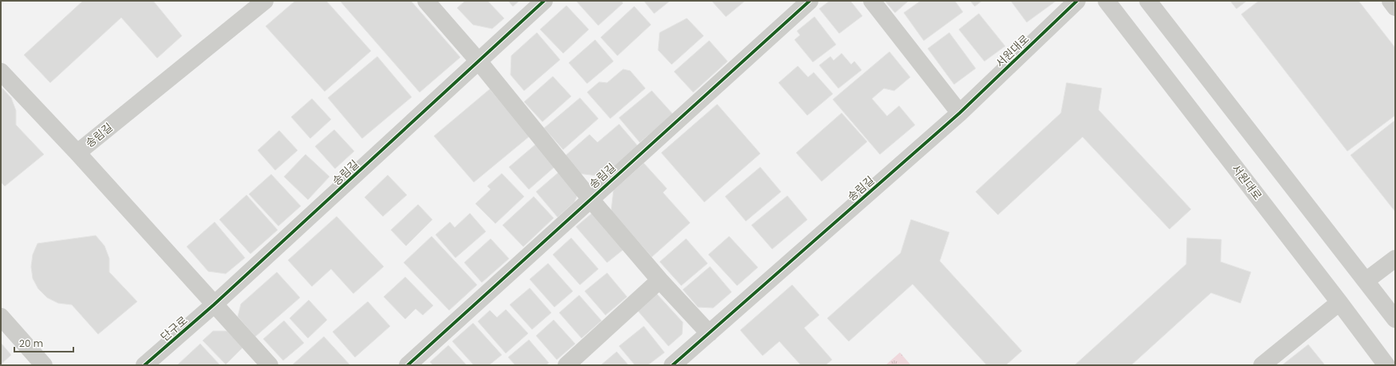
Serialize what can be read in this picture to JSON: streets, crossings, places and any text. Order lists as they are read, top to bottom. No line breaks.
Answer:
{"streets":{"street":["서원대로","송림길","단구로"]},"crossings":[["서원대로","송림길"],["송림길","단구로"]],"scale_bar":"20 m"}
